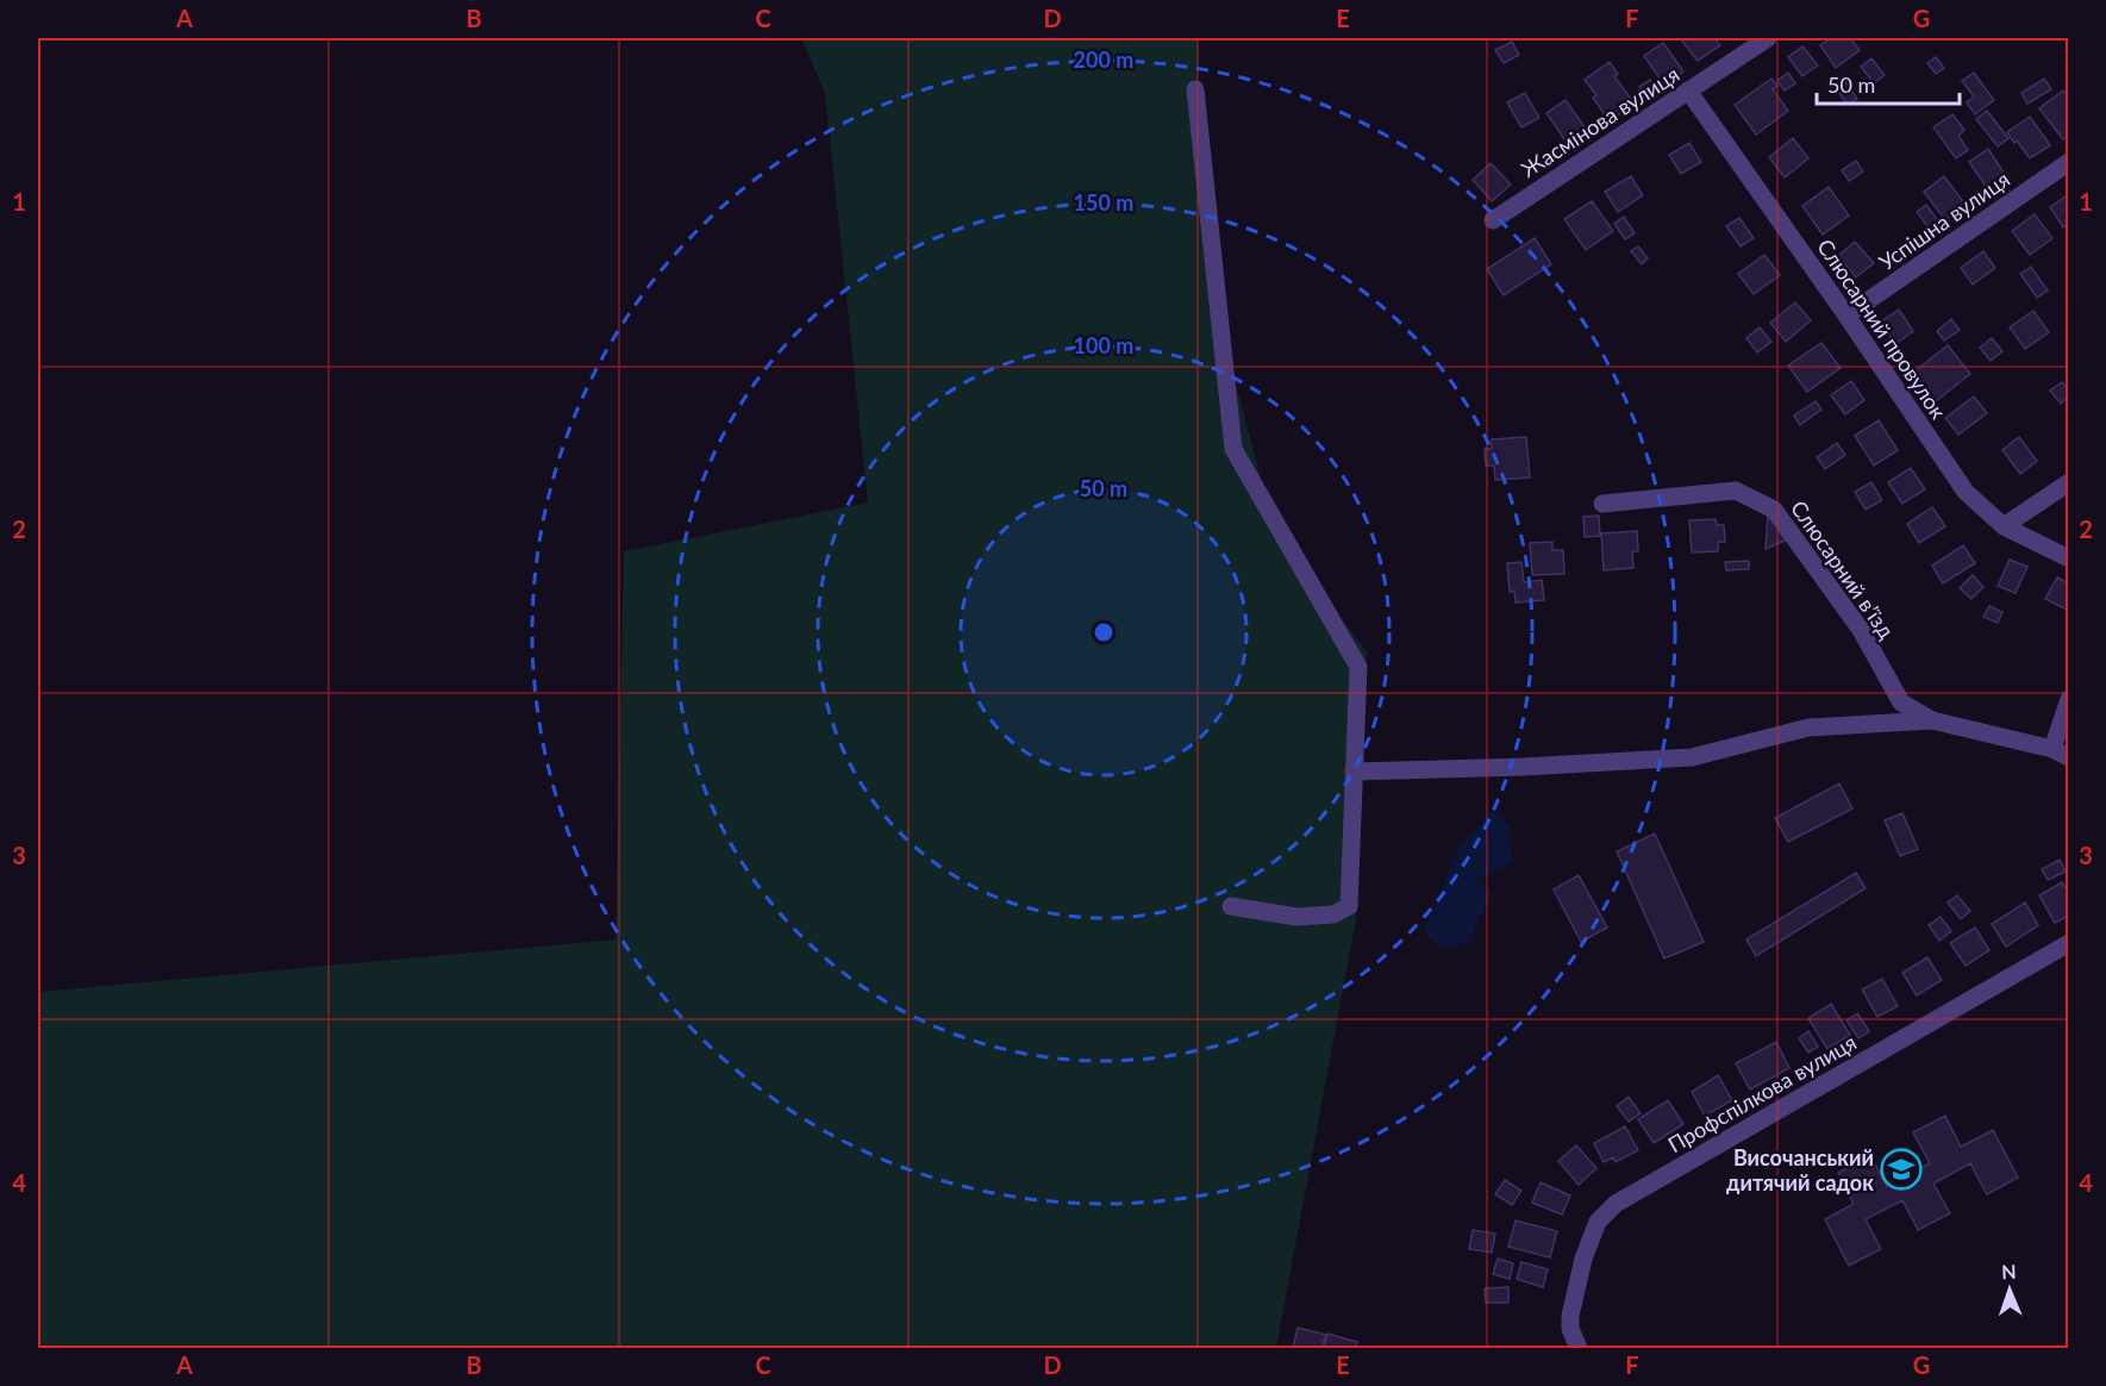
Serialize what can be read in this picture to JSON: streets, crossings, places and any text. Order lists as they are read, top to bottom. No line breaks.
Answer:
{"streets":{"street":["Жасмінова вулиця","Успішна вулиця","Слюсарний провулок","Слюсарний в’їзд","Профспілкова вулиця"]},"crossings":[["Жасмінова вулиця","Слюсарний провулок"],["Успішна вулиця","Слюсарний провулок"]],"places":{"school or university":["Височанський дитячий садок"]},"scale_bar":"50 m","north":"top","grid":{"columns":["A","B","C","D","E","F","G"],"rows":["1","2","3","4"]},"rings":["200 m","150 m","100 m","50 m"]}
